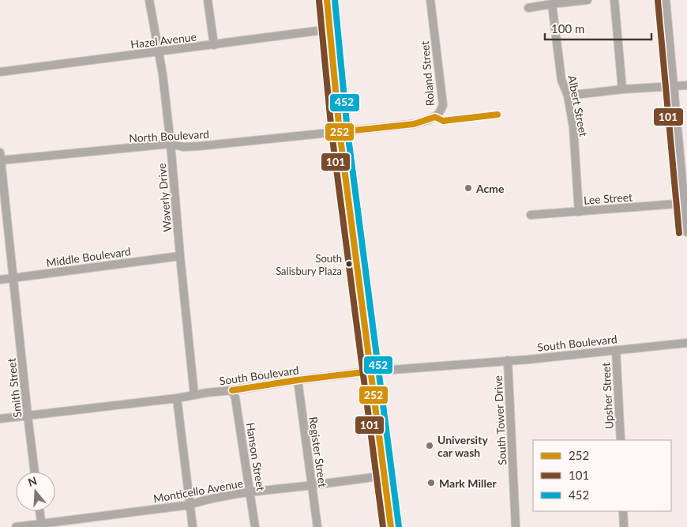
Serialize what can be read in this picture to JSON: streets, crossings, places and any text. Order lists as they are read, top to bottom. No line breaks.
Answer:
{"streets":{"street":["Hazel Avenue","Roland Street","Albert Street","North Boulevard","Waverly Drive","Lee Street","Middle Boulevard","South Boulevard","Smith Street","Upsher Street","South Tower Drive","Register Street","Hanson Street","Monticello Avenue"]},"crossings":[["Hazel Avenue","Waverly Drive"],["Roland Street","North Boulevard"],["Albert Street","Lee Street"],["North Boulevard","Waverly Drive"],["North Boulevard","Smith Street"],["Waverly Drive","Middle Boulevard"],["Waverly Drive","South Boulevard"],["Middle Boulevard","Smith Street"],["South Boulevard","Smith Street"],["South Boulevard","Upsher Street"],["South Boulevard","South Tower Drive"],["South Boulevard","Register Street"],["South Boulevard","Hanson Street"],["Register Street","Monticello Avenue"],["Hanson Street","Monticello Avenue"]],"places":["Acme","South Salisbury Plaza","University car wash","Mark Miller"],"lines":["transit line 252","transit line 452","transit line 101"],"legend":["252","101","452"],"scale_bar":"100 m","north":"top"}
